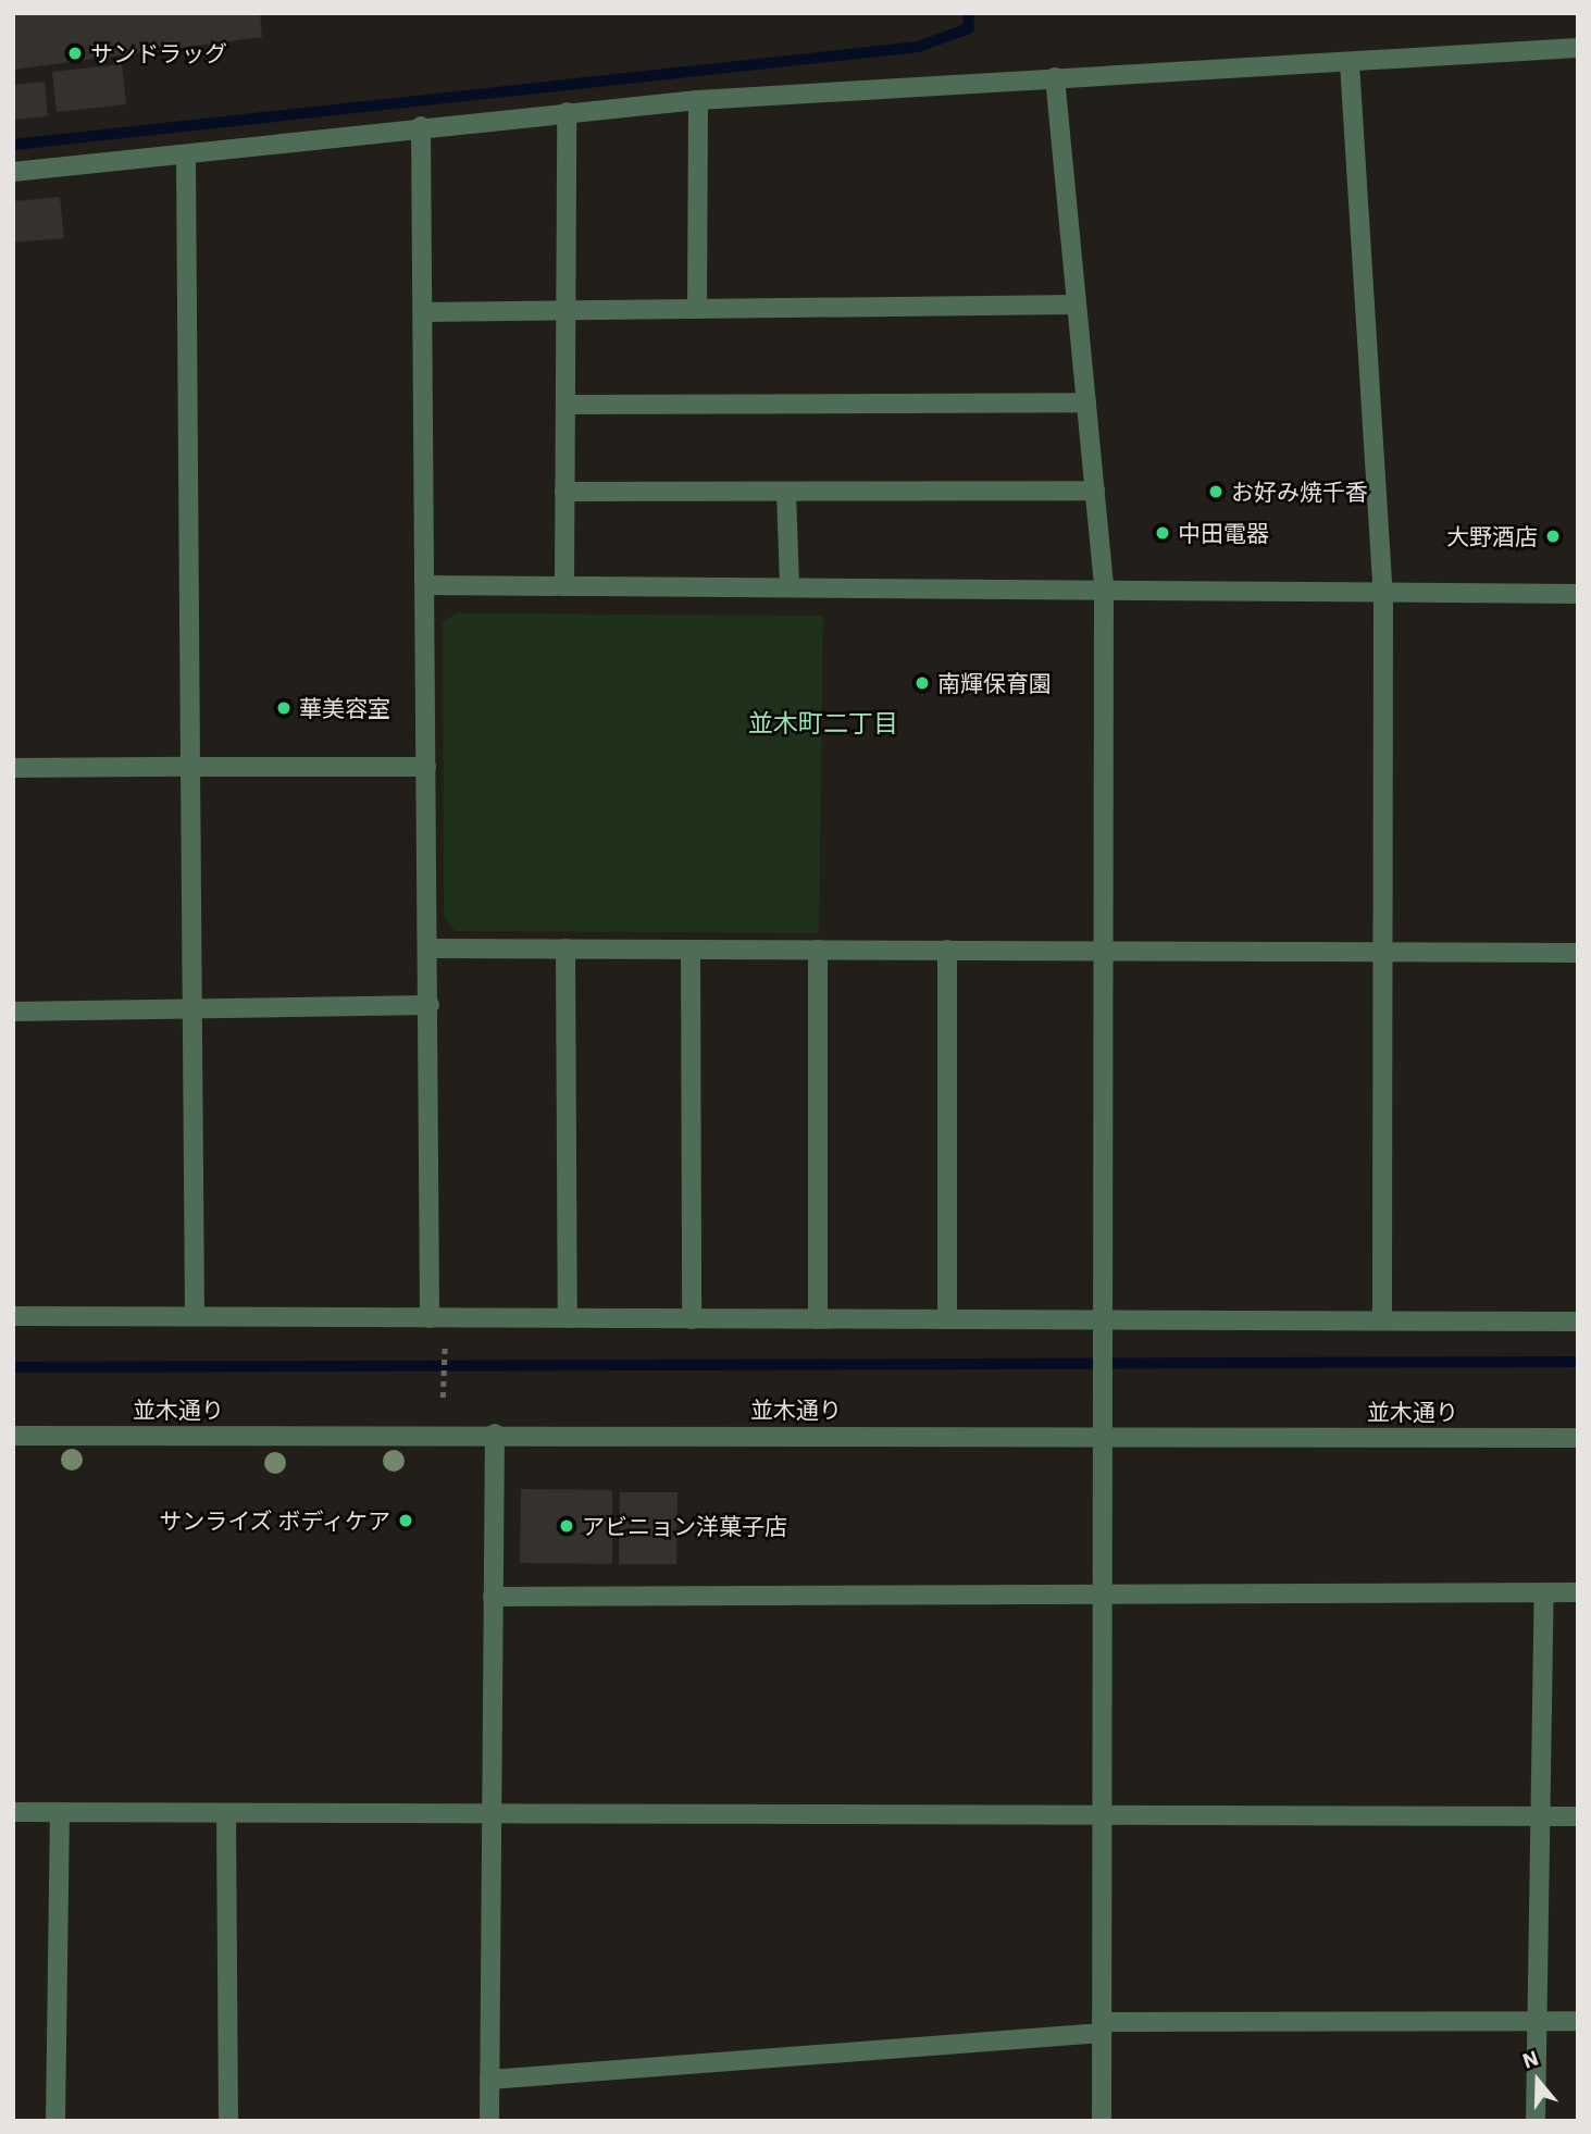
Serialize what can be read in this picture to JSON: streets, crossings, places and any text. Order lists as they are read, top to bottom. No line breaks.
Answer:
{"streets":{"street":["並木通り"]},"districts":["並木町二丁目"],"places":["サンドラッグ","お好み焼千香","中田電器","大野酒店","南輝保育園","華美容室","サンライズ ボディケア","アビニョン洋菓子店"],"north":"top"}
